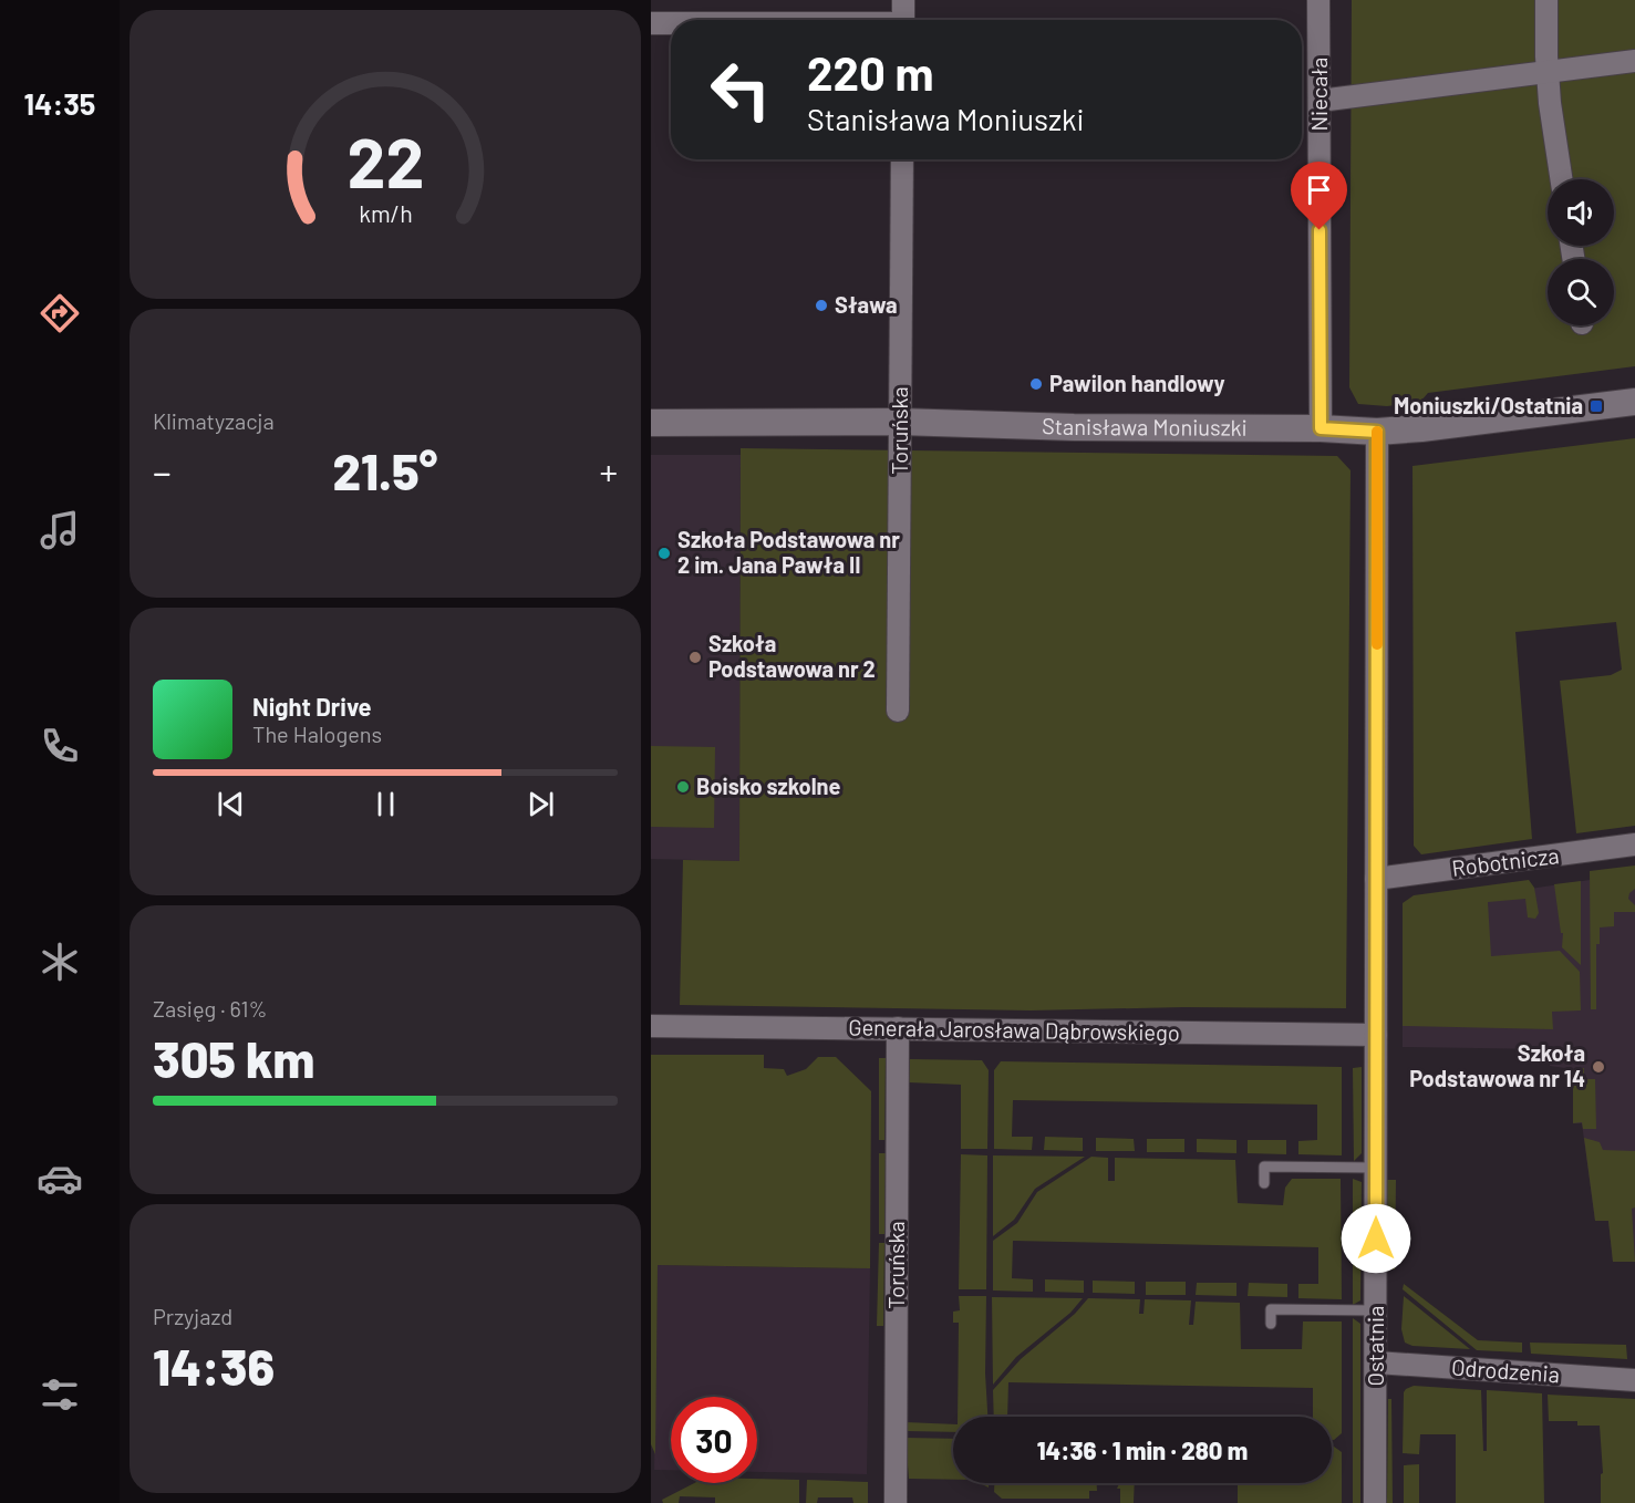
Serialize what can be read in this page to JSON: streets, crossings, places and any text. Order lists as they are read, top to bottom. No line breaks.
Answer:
{"streets":{"street":["Niecała","Stanisława Moniuszki","Toruńska","Robotnicza","Generała Jarosława Dąbrowskiego","Ostatnia","Odrodzenia"]},"crossings":[["Niecała","Stanisława Moniuszki"],["Stanisława Moniuszki","Toruńska"],["Stanisława Moniuszki","Ostatnia"],["Toruńska","Generała Jarosława Dąbrowskiego"],["Robotnicza","Ostatnia"],["Generała Jarosława Dąbrowskiego","Ostatnia"],["Ostatnia","Odrodzenia"]],"places":{"other":["Sława","Pawilon handlowy","Szkoła Podstawowa nr 2 im. Jana Pawła II","Szkoła Podstawowa nr 2","Boisko szkolne","Szkoła Podstawowa nr 14"],"transit":["Moniuszki/Ostatnia"]},"page":{"tabs":"14:35","turn":["220 m","Stanisława Moniuszki"],"tile":["Klimatyzacja",["Zasięg · 61%","305 km"],["Przyjazd","14:36"]],"heat":["−","21.5°","+"],"song":["Night Drive","The Halogens"],"limit":"30","trip":"14:36 · 1 min · 280 m","gauge":["22","km/h"]}}
